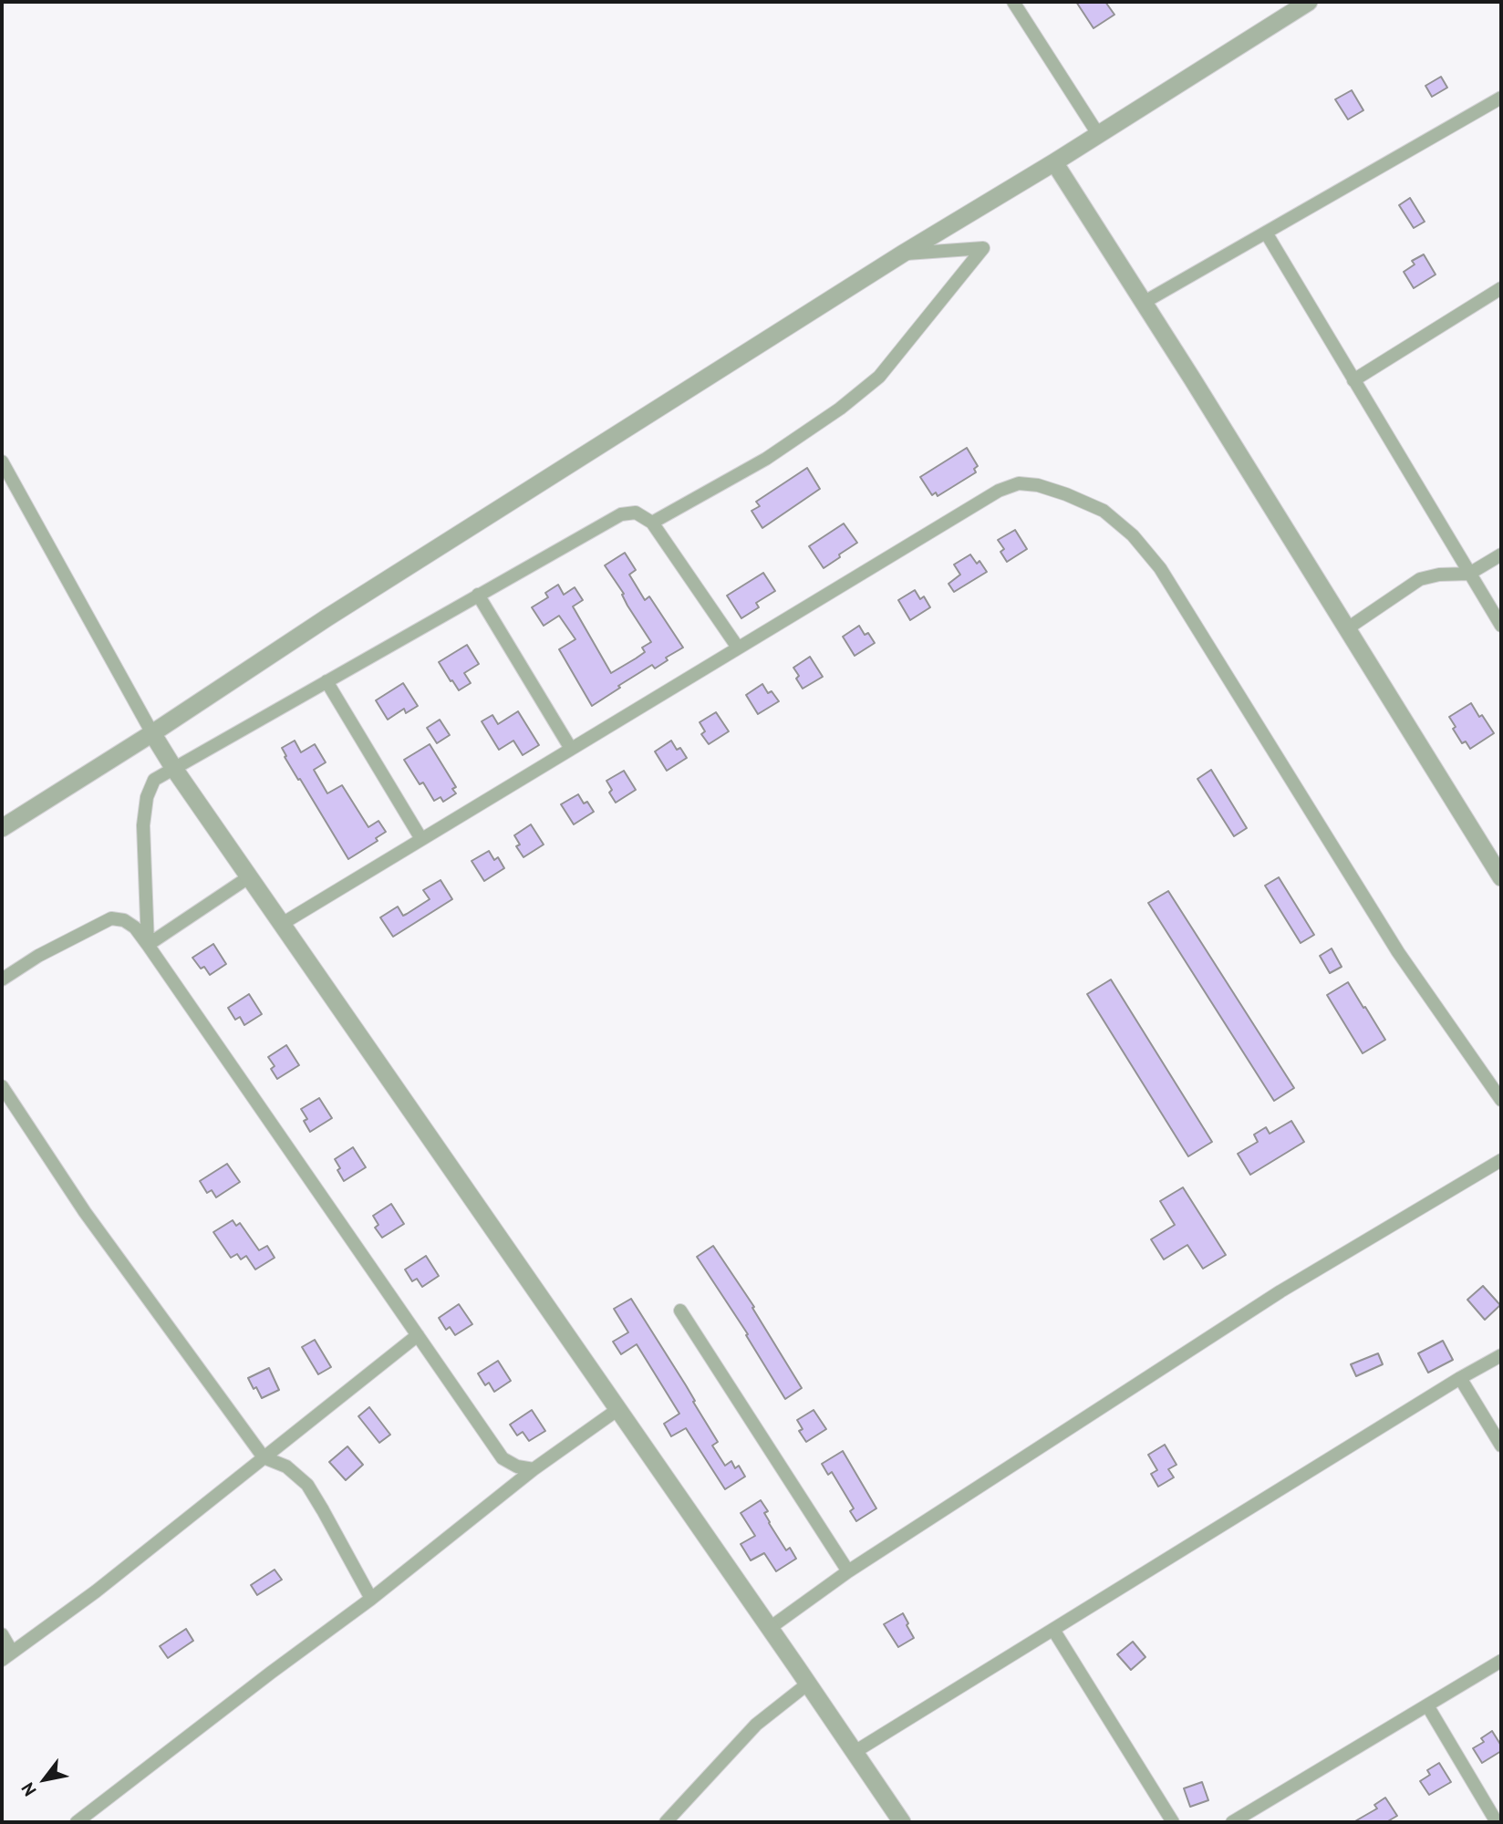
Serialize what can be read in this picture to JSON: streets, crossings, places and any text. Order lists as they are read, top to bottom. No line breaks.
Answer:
{"north":"bottom left"}
